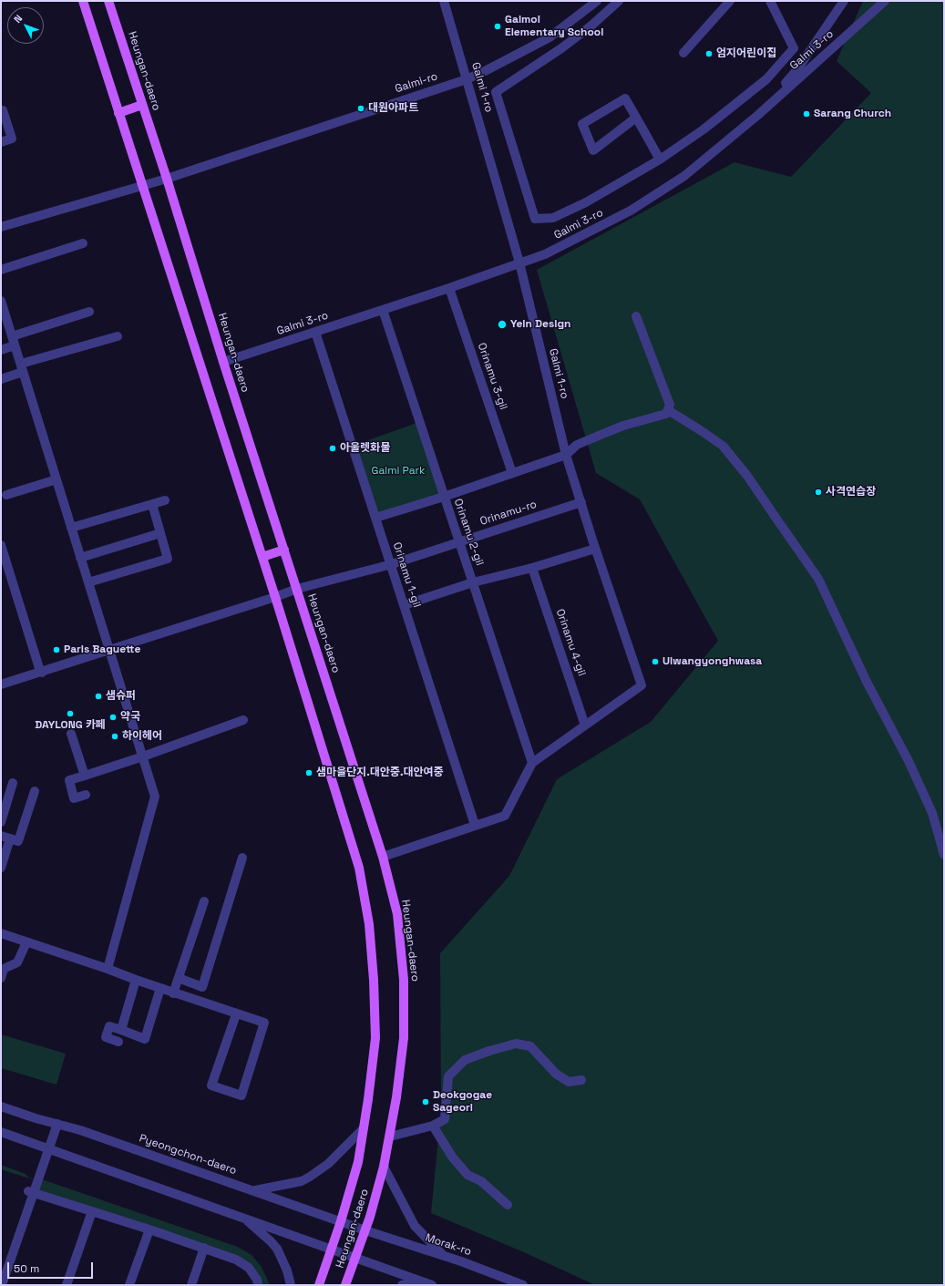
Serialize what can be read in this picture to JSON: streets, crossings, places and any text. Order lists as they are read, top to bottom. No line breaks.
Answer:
{"streets":{"main road":["Heungan-daero"],"street":["Galmi 3-ro","Galmi-ro","Galmi 1-ro","Orinamu 3-gil","Orinamu-ro","Orinamu 2-gil","Orinamu 1-gil","Orinamu 4-gil","Pyeongchon-daero","Morak-ro"]},"crossings":[["Galmi 3-ro","Heungan-daero"],["Galmi 3-ro","Galmi 1-ro"],["Galmi 3-ro","Orinamu 3-gil"],["Galmi 3-ro","Orinamu 2-gil"],["Galmi 3-ro","Orinamu 1-gil"],["Heungan-daero","Galmi-ro"],["Heungan-daero","Orinamu-ro"],["Heungan-daero","Pyeongchon-daero"],["Heungan-daero","Morak-ro"],["Galmi-ro","Galmi 1-ro"],["Galmi 1-ro","Orinamu-ro"],["Galmi 1-ro","Orinamu 4-gil"],["Orinamu-ro","Orinamu 2-gil"],["Orinamu-ro","Orinamu 1-gil"],["Pyeongchon-daero","Morak-ro"]],"parks":["Galmi Park"],"places":["Galmoi Elementary School","엄지어린이집","대원아파트","Sarang Church","Yein Design","아울렛화물","사격연습장","Paris Baguette","Uiwangyonghwasa","샘슈퍼","DAYLONG 카페","약국","하이헤어","샘마을단지.대안중.대안여중","Deokgogae Sageori"],"scale_bar":"50 m","north":"top left"}
